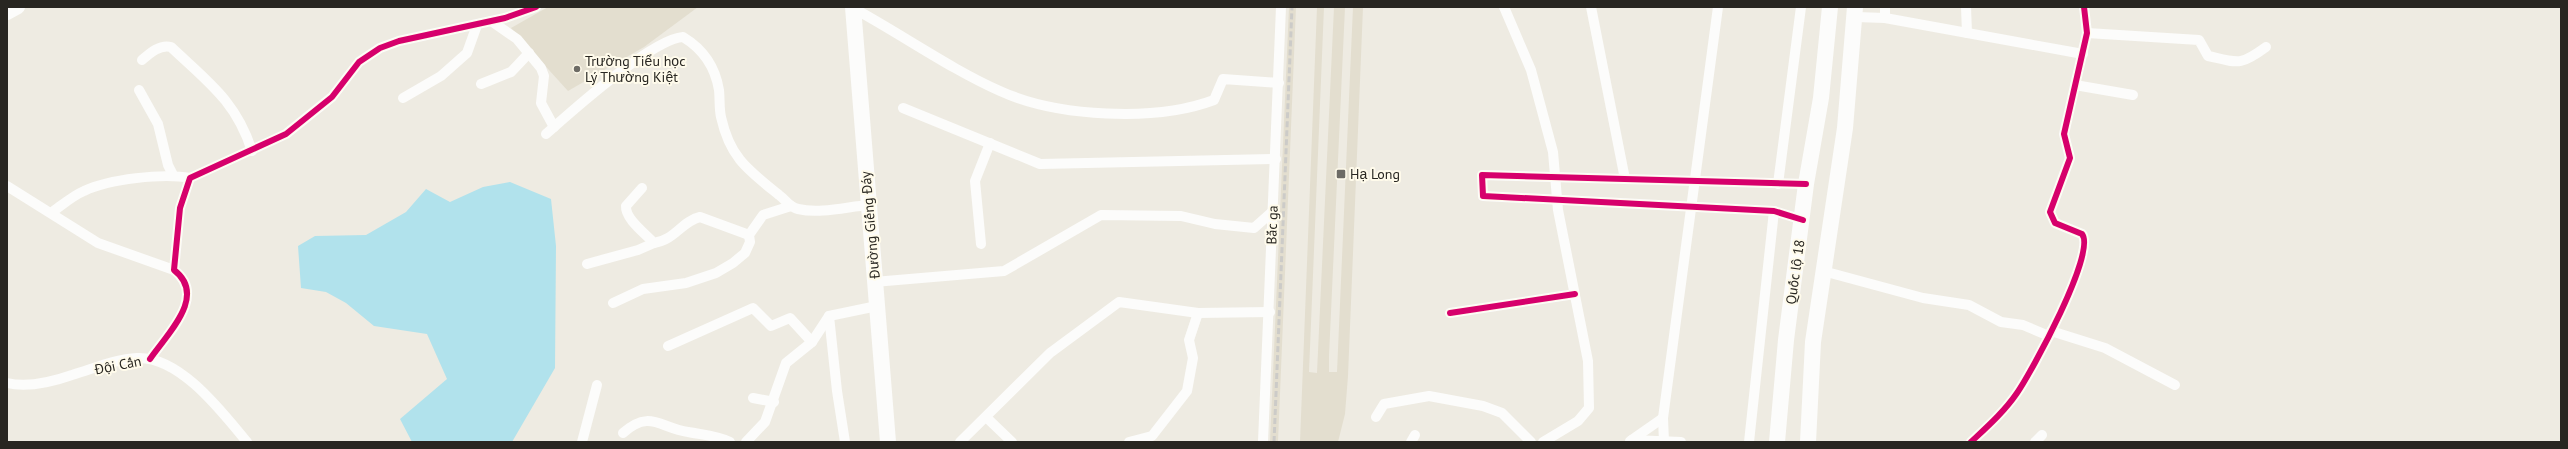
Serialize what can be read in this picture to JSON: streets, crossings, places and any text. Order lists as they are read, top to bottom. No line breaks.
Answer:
{"streets":{"main road":["Đường Giếng Đáy","Quốc lộ 18"],"street":["Bắc ga","Đội Cấn"]},"places":{"other":["Trường Tiểu học Lý Thường Kiệt"],"transit":["Hạ Long"]}}
